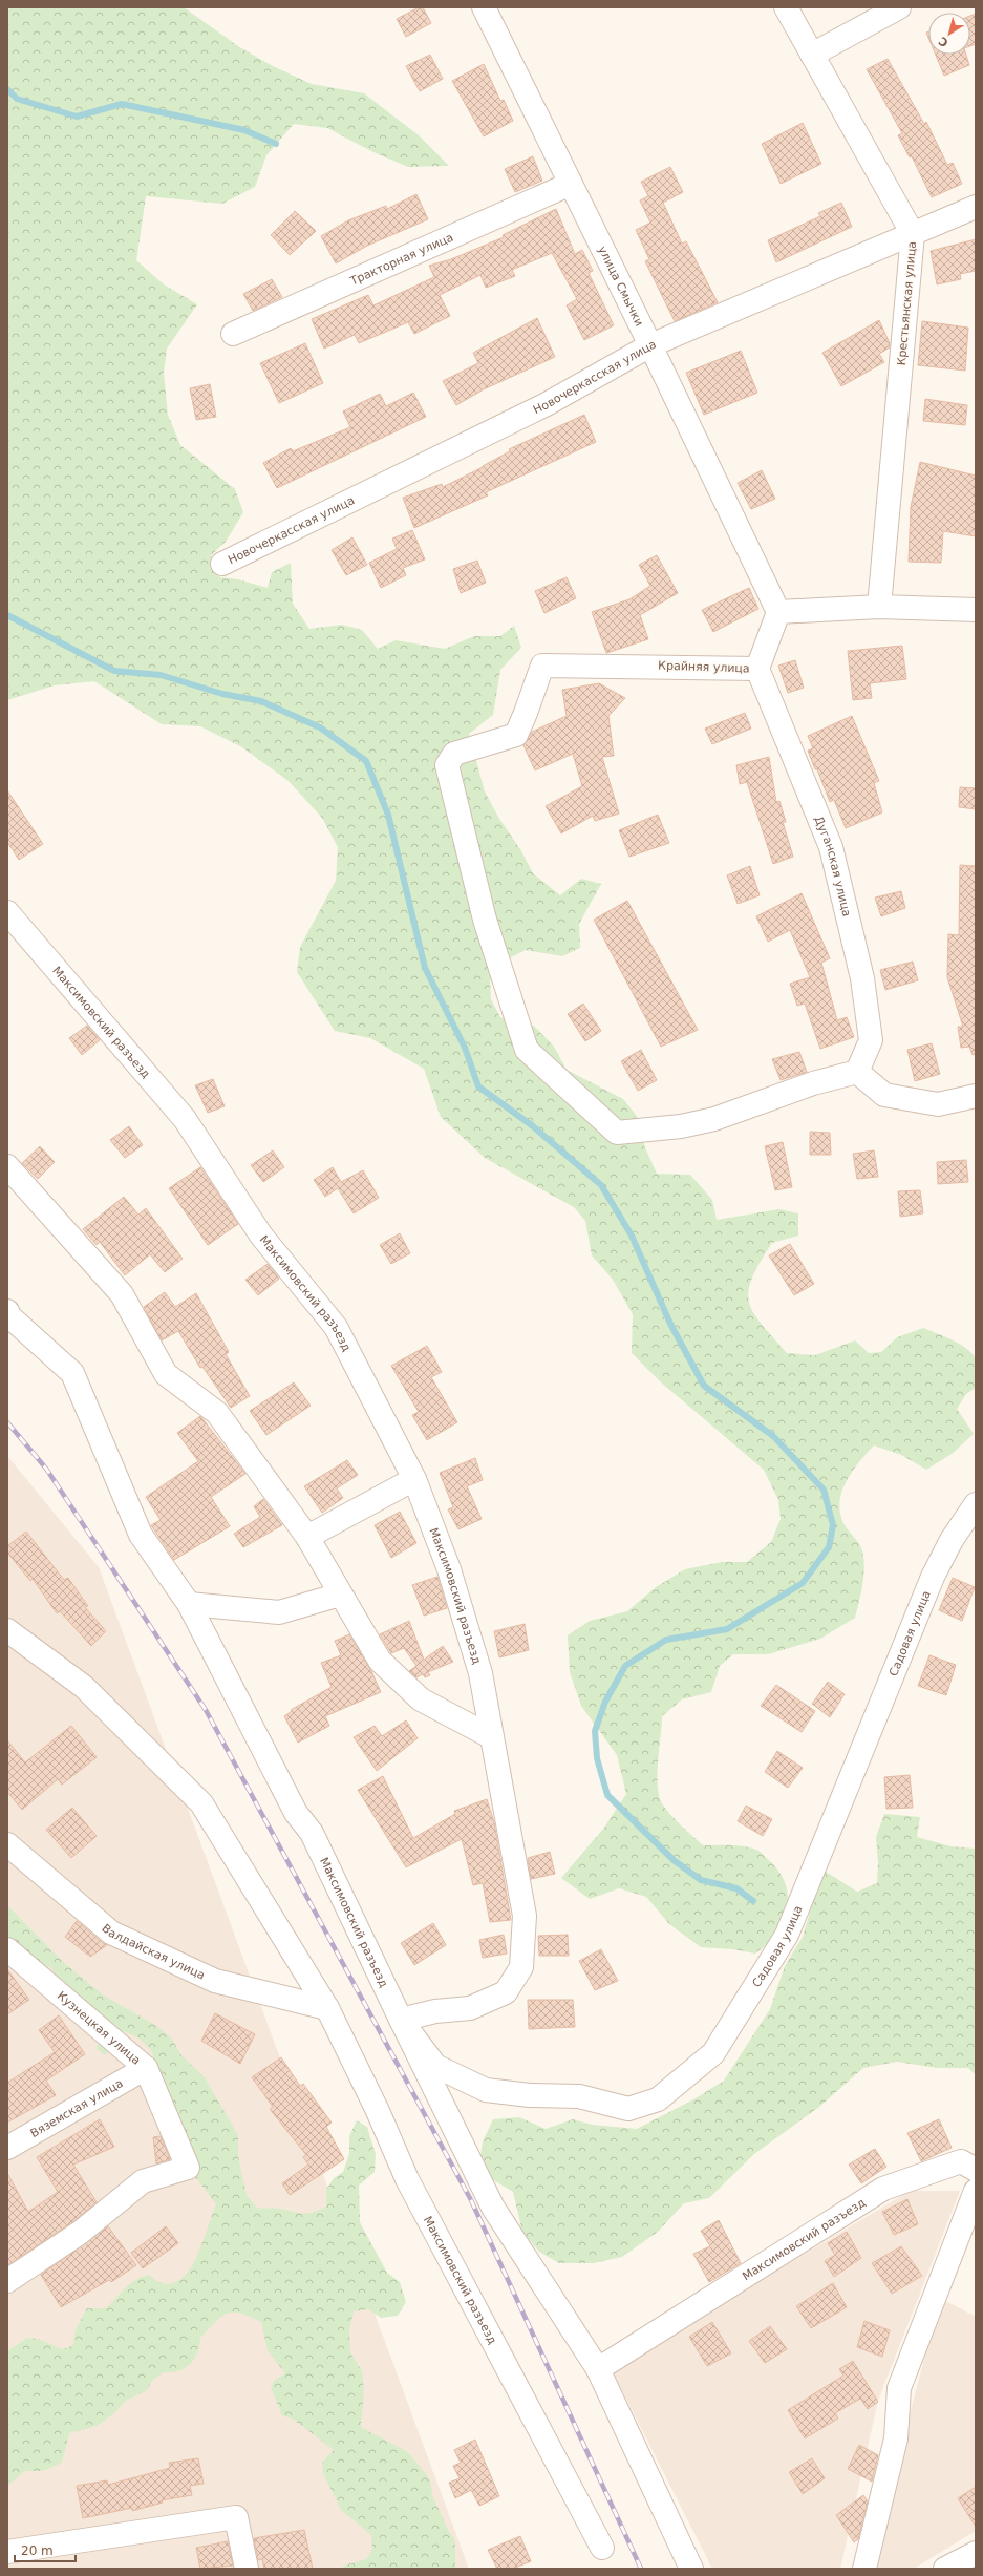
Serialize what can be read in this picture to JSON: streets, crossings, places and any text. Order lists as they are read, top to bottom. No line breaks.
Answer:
{"streets":{"street":["Тракторная улица","улица Смычки","Крестьянская улица","Новочеркасская улица","Крайняя улица","Дуганская улица","Максимовский разъезд","Садовая улица","Валдайская улица","Кузнецкая улица","Вяземская улица"]},"crossings":[["Тракторная улица","улица Смычки"],["улица Смычки","Новочеркасская улица"],["улица Смычки","Крайняя улица"],["Крестьянская улица","Новочеркасская улица"],["Крайняя улица","Дуганская улица"],["Максимовский разъезд","Садовая улица"],["Максимовский разъезд","Валдайская улица"],["Кузнецкая улица","Вяземская улица"]],"scale_bar":"20 m","north":"bottom left"}
